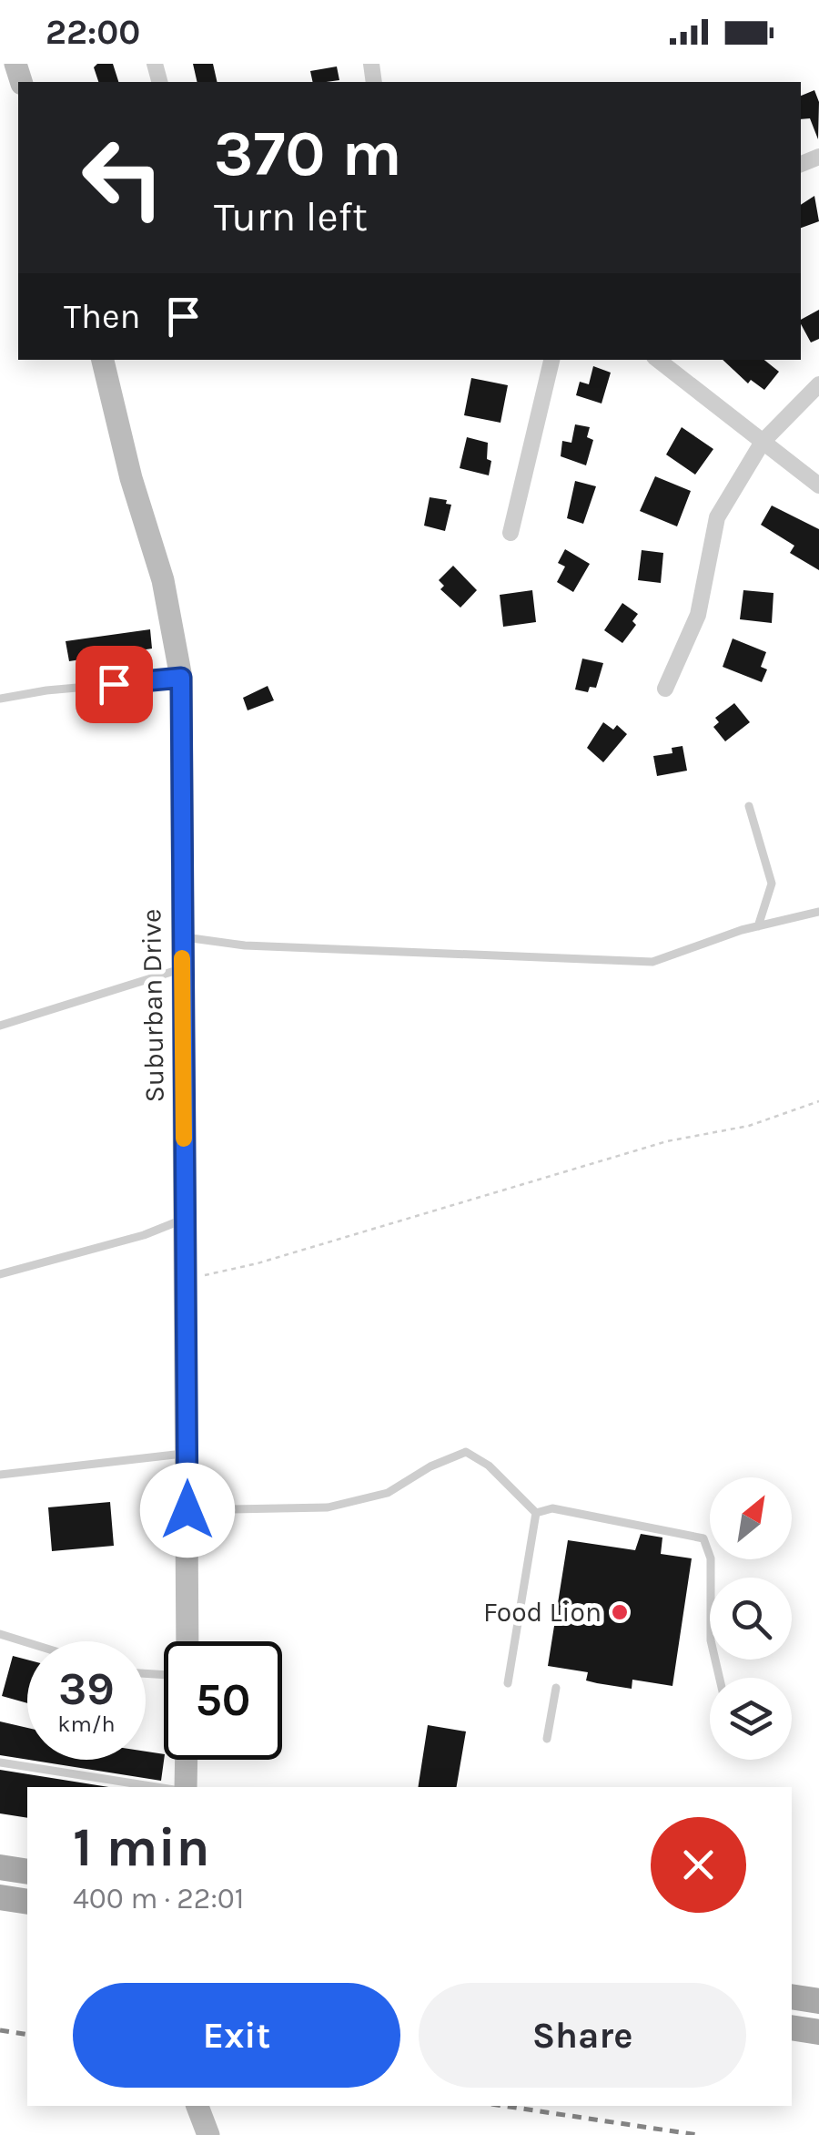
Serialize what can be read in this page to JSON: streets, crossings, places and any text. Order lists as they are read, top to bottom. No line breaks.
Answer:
{"streets":{"main road":["Suburban Drive"]},"places":["Food Lion"],"north":"top right","page":{"status":"22:00","turn":["370 m","Turn left"],"then":"Then","speed":"39 km/h","limit":"50","heading":["1 min","400 m · 22:01"],"buttons":["Exit","Share"]}}
